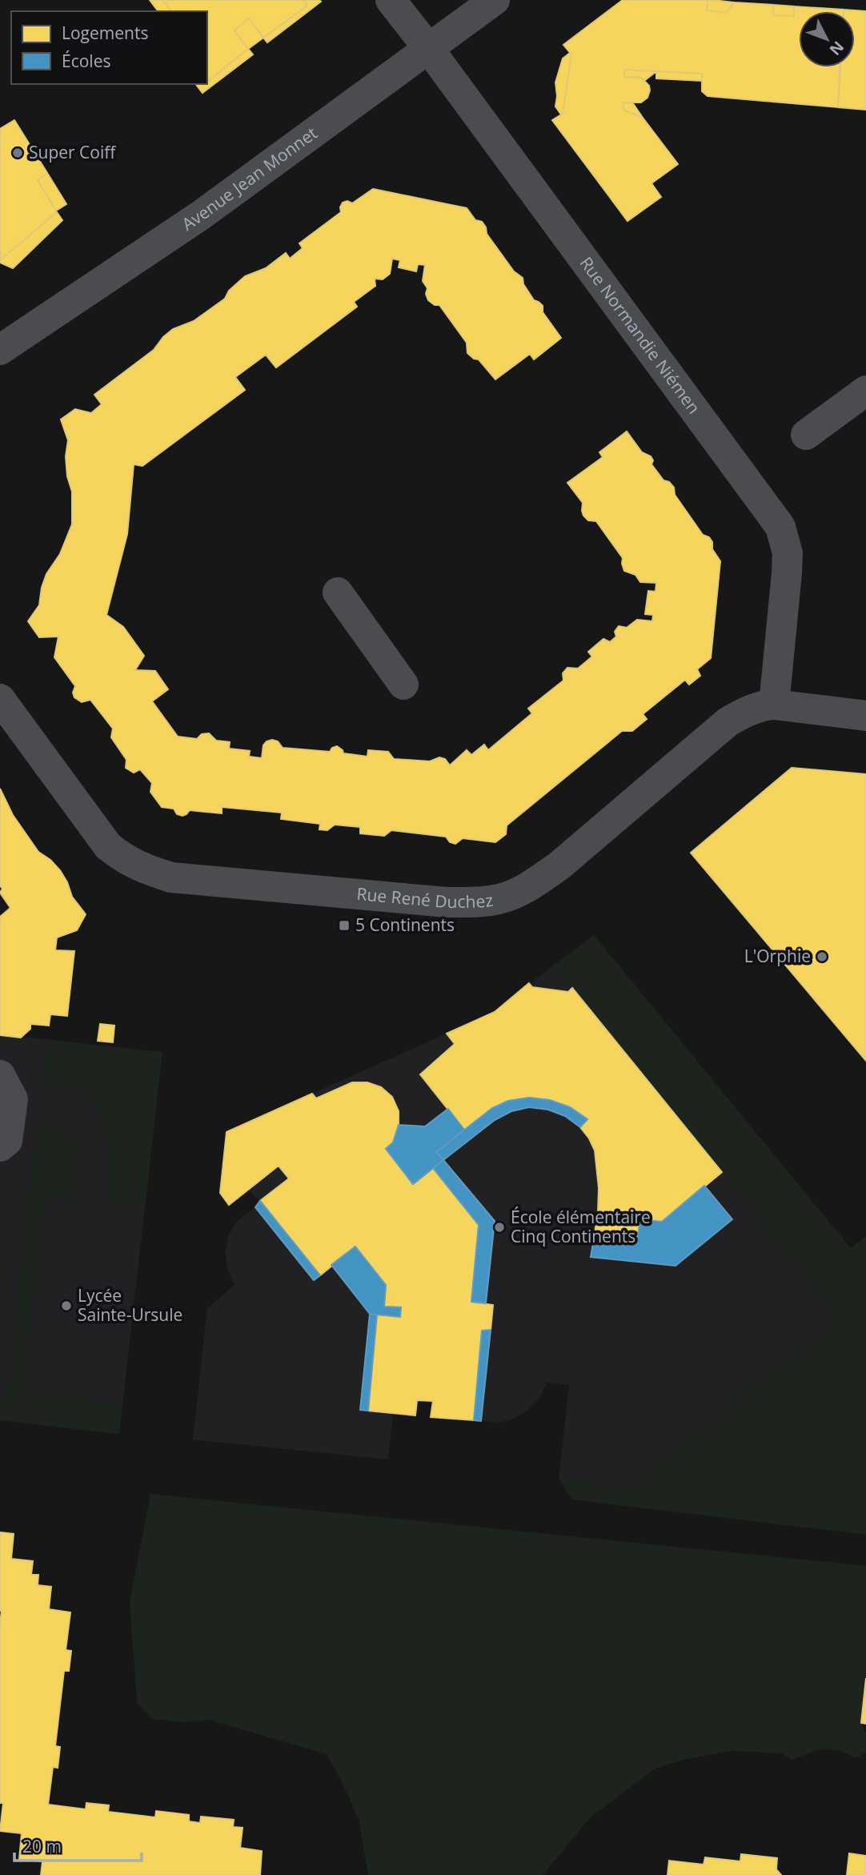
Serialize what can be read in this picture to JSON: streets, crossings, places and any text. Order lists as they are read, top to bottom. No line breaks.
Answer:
{"streets":{"street":["Avenue Jean Monnet","Rue Normandie Niémen","Rue René Duchez"]},"crossings":[["Avenue Jean Monnet","Rue Normandie Niémen"],["Rue Normandie Niémen","Rue René Duchez"]],"places":{"other":["Super Coiff","L'Orphie","École élémentaire Cinq Continents","Lycée Sainte-Ursule"],"transit":["5 Continents"]},"legend":["Logements","Écoles"],"scale_bar":"20 m","north":"bottom right"}
